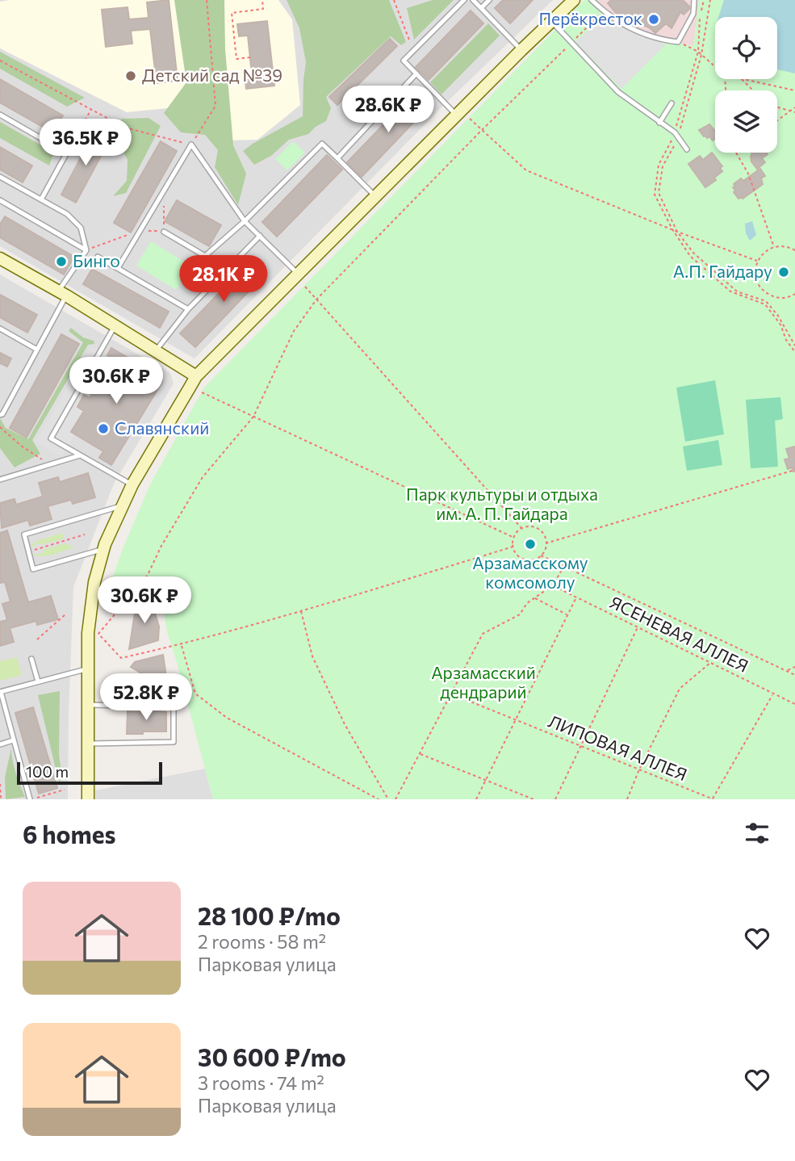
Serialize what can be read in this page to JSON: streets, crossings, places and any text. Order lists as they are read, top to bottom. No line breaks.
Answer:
{"streets":{"path":["ЯСЕНЕВАЯ АЛЛЕЯ","ЛИПОВАЯ АЛЛЕЯ"]},"parks":["Парк культуры и отдыха им. А. П. Гайдара","Арзамасский дендрарий"],"places":["Перёкресток","Детский сад №39","Бинго","А.П. Гайдару","Славянский","Арзамасскому комсомолу"],"scale_bar":"100 m","page":{"price":["28.6K ₽","36.5K ₽","28.1K ₽","30.6K ₽","30.6K ₽","52.8K ₽"],"scale":"100 m","heading":"6 homes","list":[{"name":"28 100 ₽/mo","note":"2 rooms · 58 m² · Парковая улица"},{"name":"30 600 ₽/mo","note":"3 rooms · 74 m² · Парковая улица"}]}}
